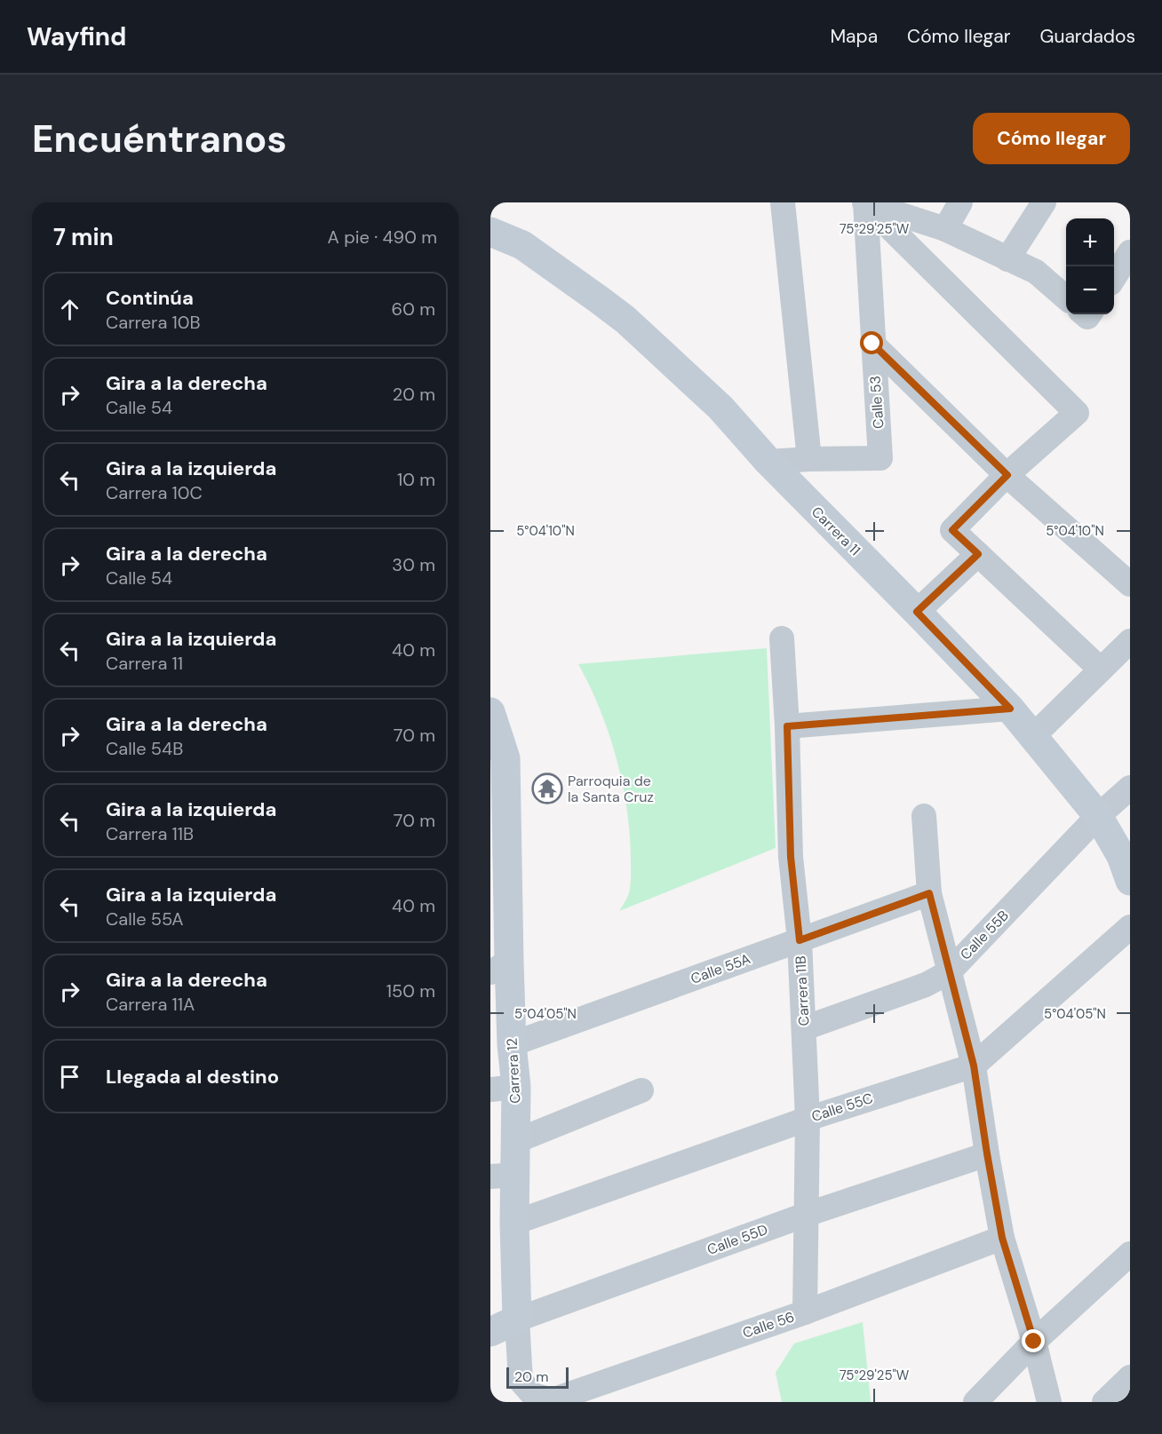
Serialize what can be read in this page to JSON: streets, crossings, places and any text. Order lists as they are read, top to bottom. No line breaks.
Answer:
{"streets":{"street":["Calle 53","Carrera 11","Calle 55B","Calle 55A","Carrera 11B","Carrera 12","Calle 55C","Calle 55D","Calle 56"]},"crossings":[["Calle 53","Carrera 11"],["Carrera 11","Calle 55B"],["Calle 55B","Carrera 11B"],["Calle 55A","Carrera 11B"],["Calle 55A","Carrera 12"],["Carrera 11B","Calle 55C"],["Carrera 11B","Calle 55D"],["Carrera 11B","Calle 56"],["Carrera 12","Calle 55C"],["Carrera 12","Calle 55D"],["Carrera 12","Calle 56"]],"places":{"temple":["Parroquia de la Santa Cruz"]},"scale_bar":"20 m","page":{"header":"Wayfind","nav":["Mapa","Cómo llegar","Guardados"],"buttons":"Cómo llegar","title":"Encuéntranos","heading":["7 min","A pie · 490 m"],"map_buttons":["+","−"],"list":[["Continúa","Carrera 10B","60 m"],["Gira a la derecha","Calle 54","20 m"],["Gira a la izquierda","Carrera 10C","10 m"],["Gira a la derecha","Calle 54","30 m"],["Gira a la izquierda","Carrera 11","40 m"],["Gira a la derecha","Calle 54B","70 m"],["Gira a la izquierda","Carrera 11B","70 m"],["Gira a la izquierda","Calle 55A","40 m"],["Gira a la derecha","Carrera 11A","150 m"],"Llegada al destino"],"scale":"20 m"},"coordinates":["75°29'25\"W","5°04'10\"N","5°04'05\"N"]}
